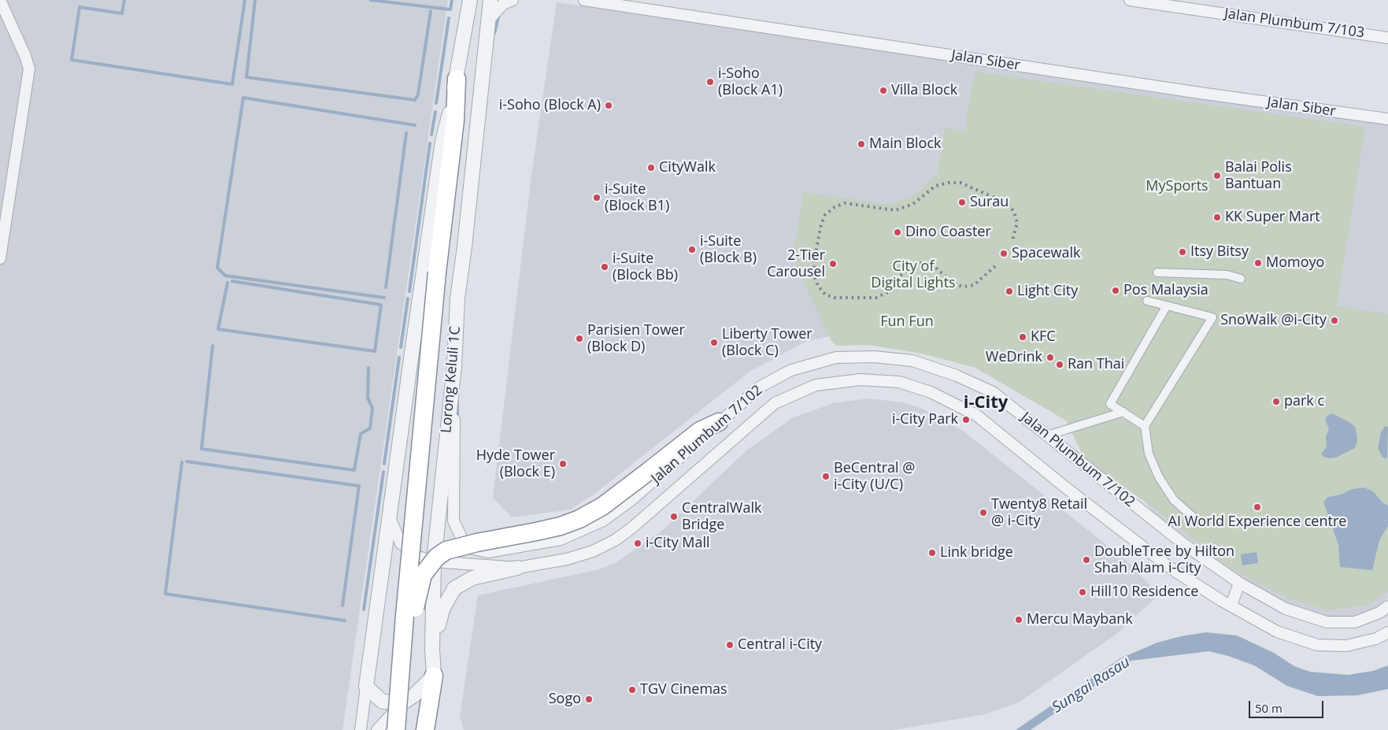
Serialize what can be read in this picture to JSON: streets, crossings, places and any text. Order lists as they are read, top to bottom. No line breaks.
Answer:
{"streets":{"street":["Jalan Plumbum 7/103","Jalan Siber","Lorong Keluli 1C","Jalan Plumbum 7/102"]},"crossings":[["Lorong Keluli 1C","Jalan Plumbum 7/102"]],"districts":["i-City"],"water":["Sungai Rasau"],"parks":["MySports","City of Digital Lights","Fun Fun"],"places":["i-Soho (Block A1)","Villa Block","i-Soho (Block A)","Main Block","CityWalk","Balai Polis Bantuan","i-Suite (Block B1)","Surau","KK Super Mart","Dino Coaster","i-Suite (Block B)","Itsy Bitsy","Spacewalk","Momoyo","2-Tier Carousel","i-Suite (Block Bb)","Pos Malaysia","Light City","SnoWalk @i-City","KFC","Parisien Tower (Block D)","Liberty Tower (Block C)","WeDrink","Ran Thai","park c","i-City Park","Hyde Tower (Block E)","BeCentral @ i-City (U/C)","AI World Experience centre","Twenty8 Retail @ i-City","CentralWalk Bridge","i-City Mall","Link bridge","DoubleTree by Hilton Shah Alam i-City","Hill10 Residence","Mercu Maybank","Central i-City","TGV Cinemas","Sogo"],"scale_bar":"50 m"}
